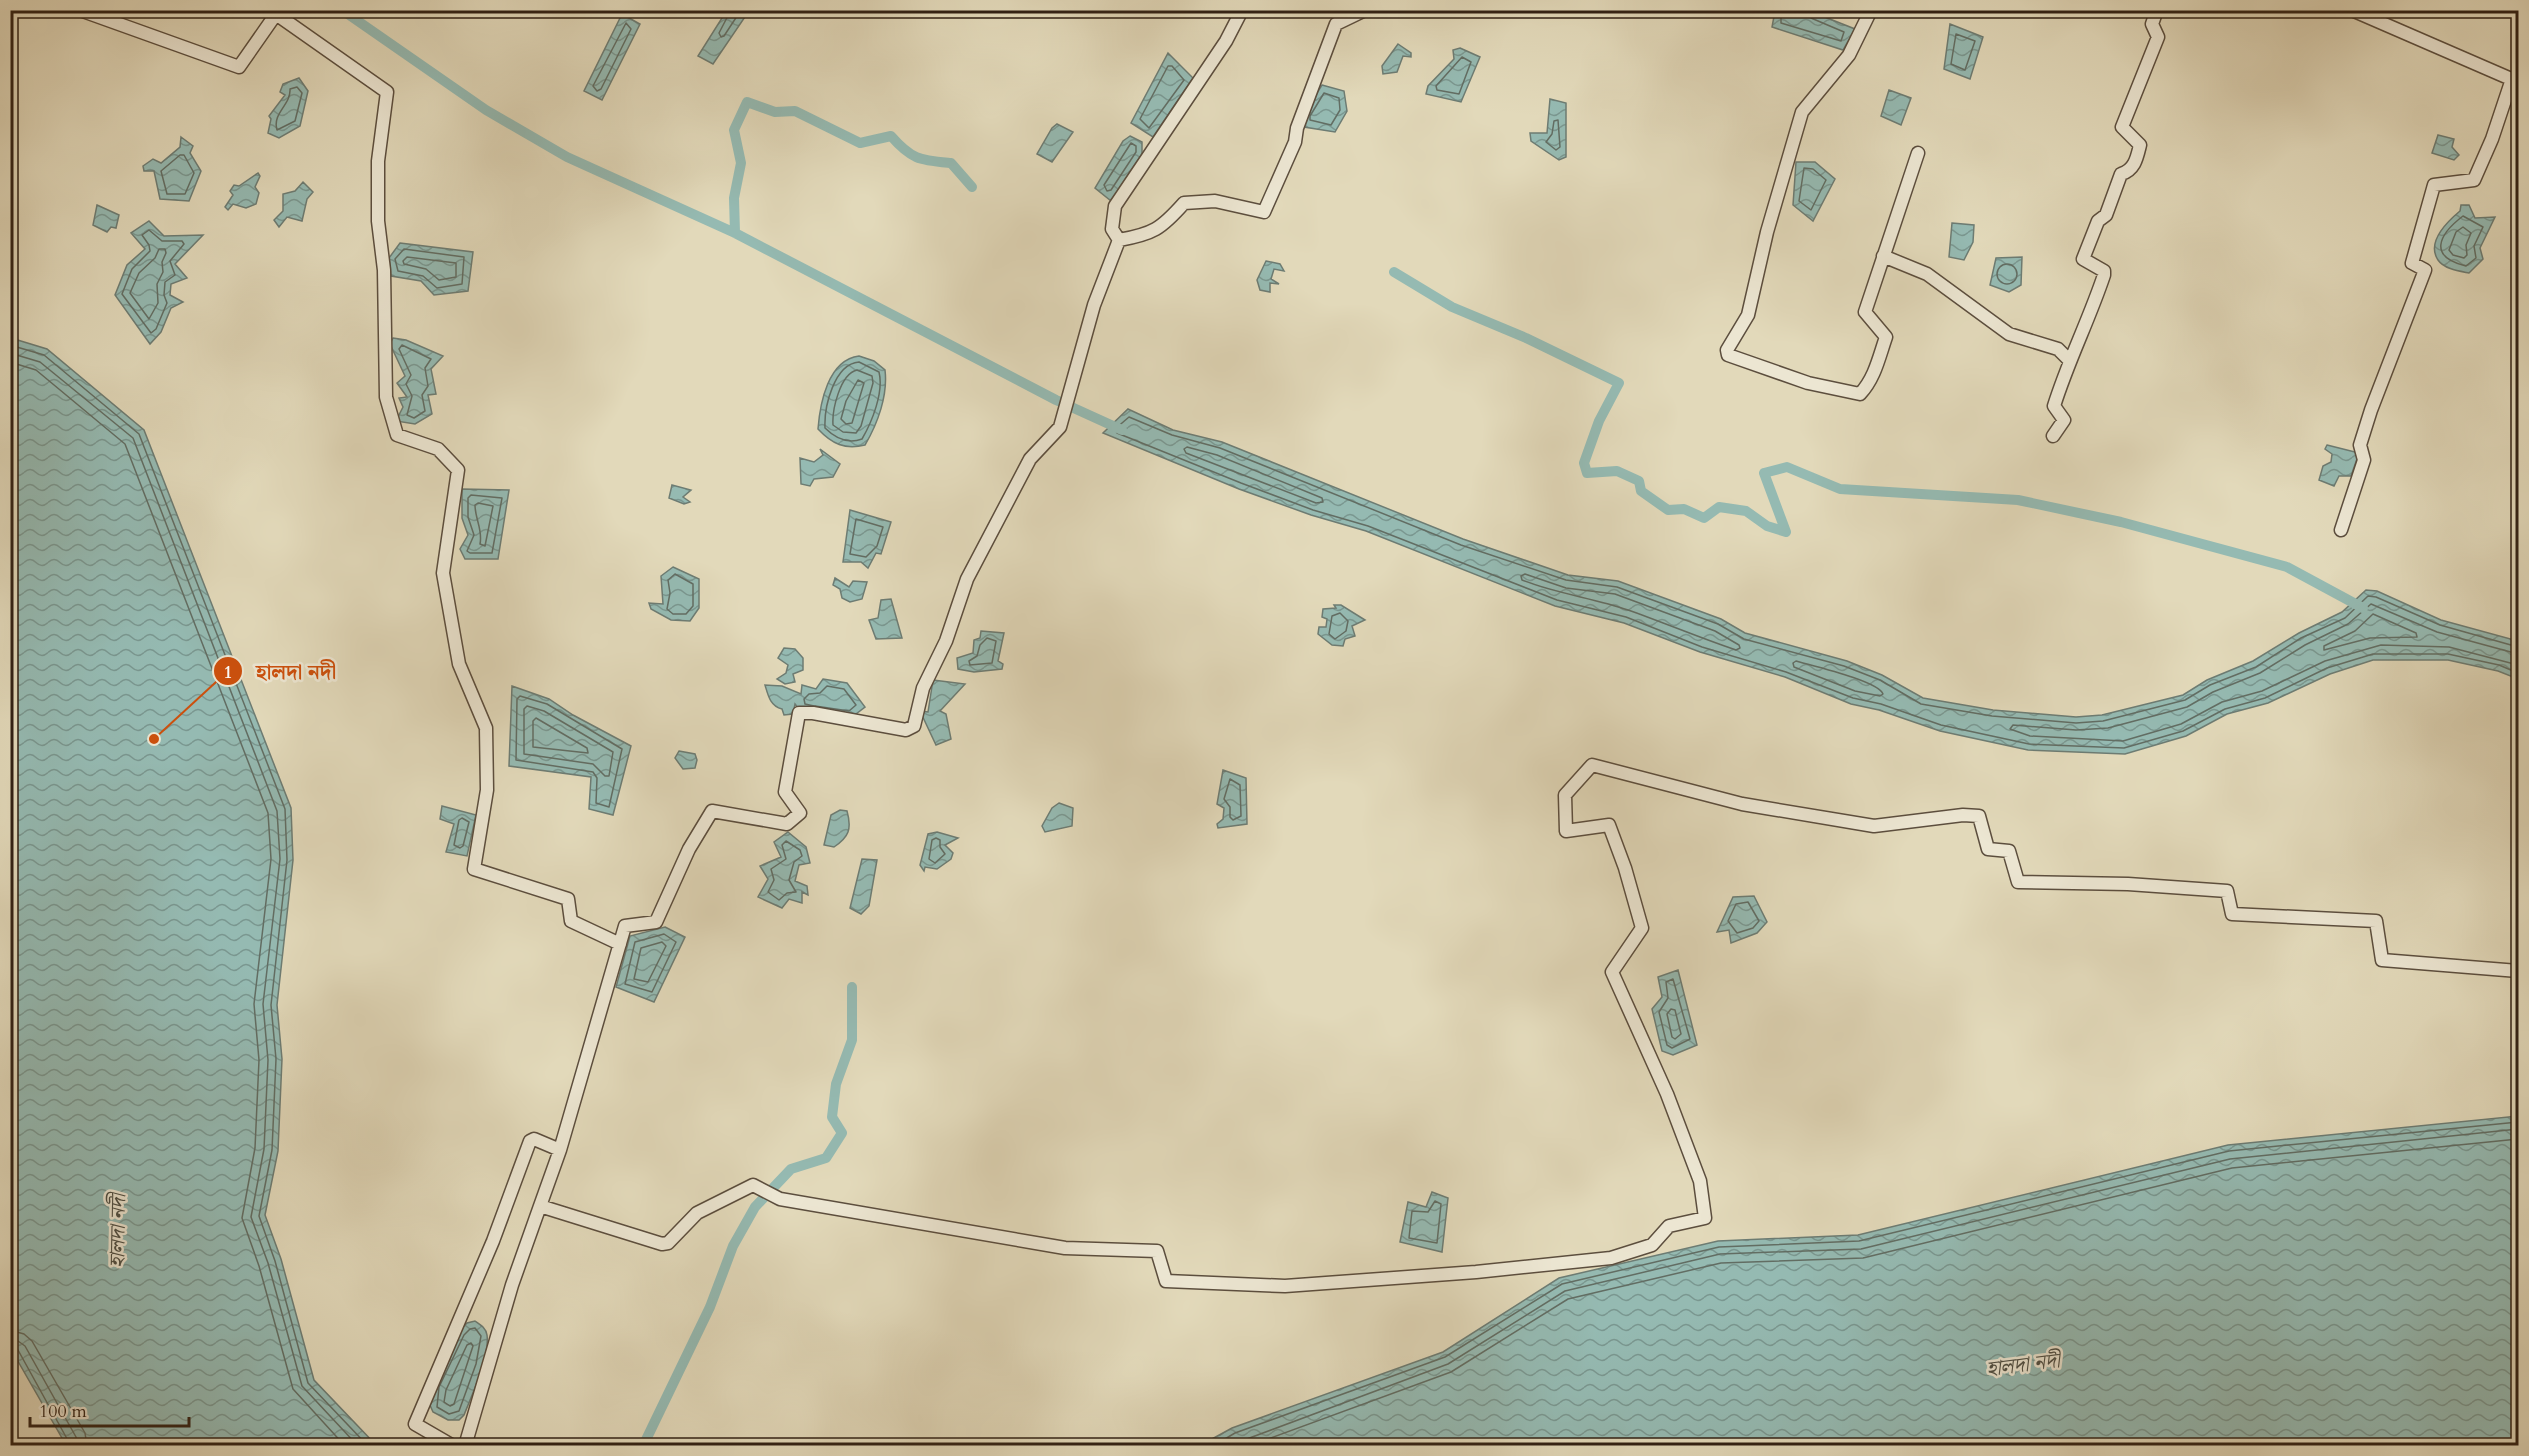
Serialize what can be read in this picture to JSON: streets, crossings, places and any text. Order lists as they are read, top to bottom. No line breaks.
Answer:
{"water":["হালদা নদী"],"places":["হালদা নদী"],"scale_bar":"100 m"}
